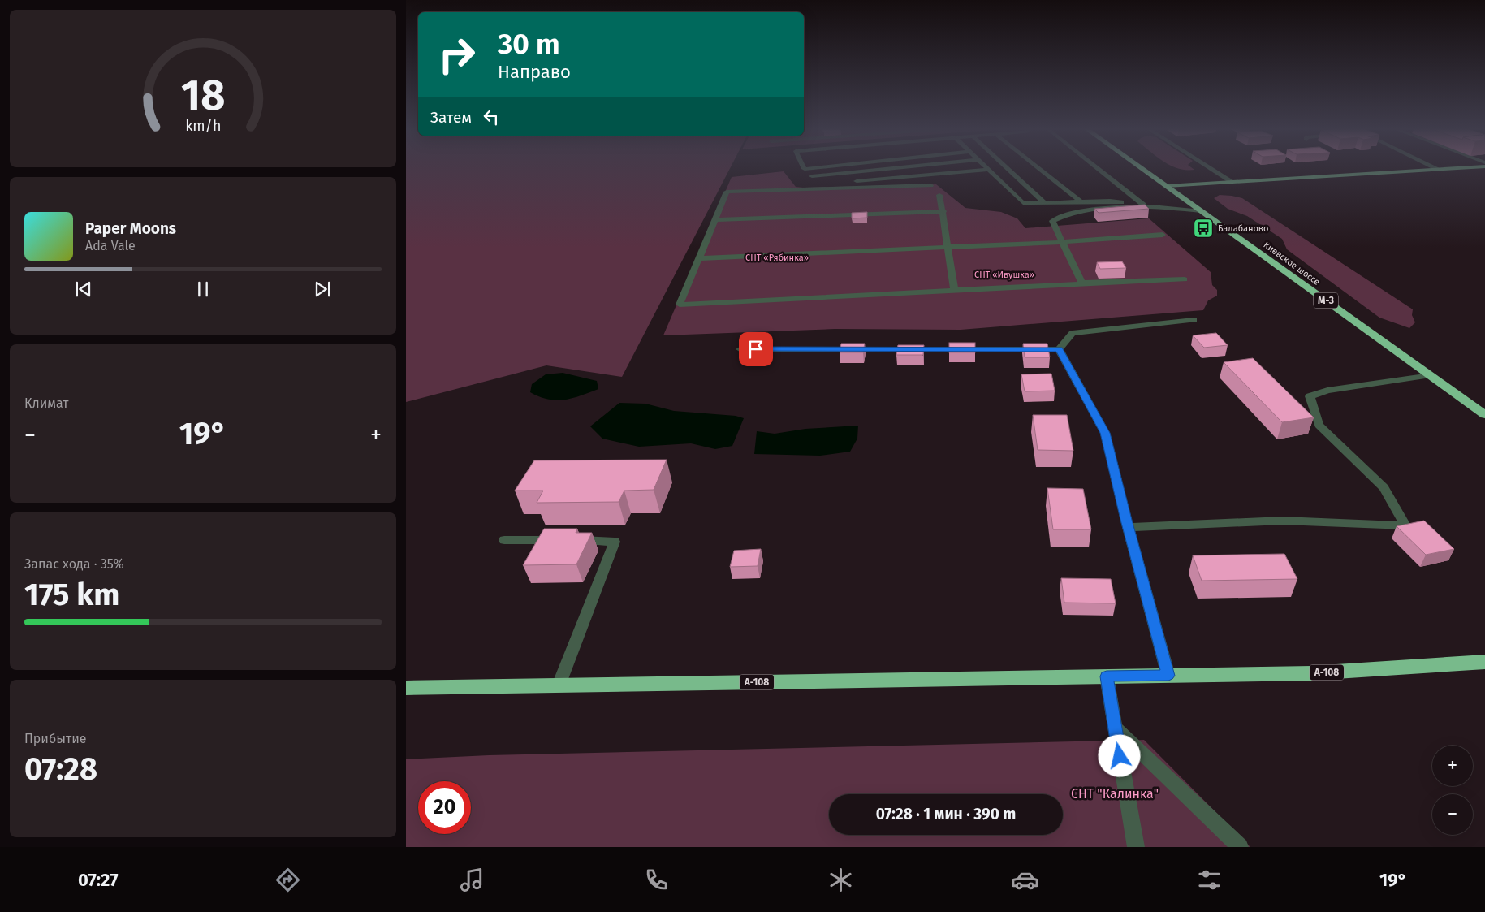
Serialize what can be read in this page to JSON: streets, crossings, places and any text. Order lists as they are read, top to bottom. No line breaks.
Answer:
{"streets":{"highway":["Киевское шоссе","М-3","А-108"]},"parks":["СНТ «Рябинка»","СНТ «Ивушка»","СНТ \"Калинка\""],"places":{"bus stop":["Балабаново"]},"page":{"turn":["30 m","Направо"],"then":"Затем","song":["Paper Moons","Ada Vale"],"tile":["Климат",["Запас хода · 35%","175 km"],["Прибытие","07:28"]],"heat":["−","19°","+"],"map_buttons":["+","−"],"limit":"20","trip":"07:28 · 1 мин · 390 m","tabs":["07:27","19°"],"gauge":["18","km/h"]}}
